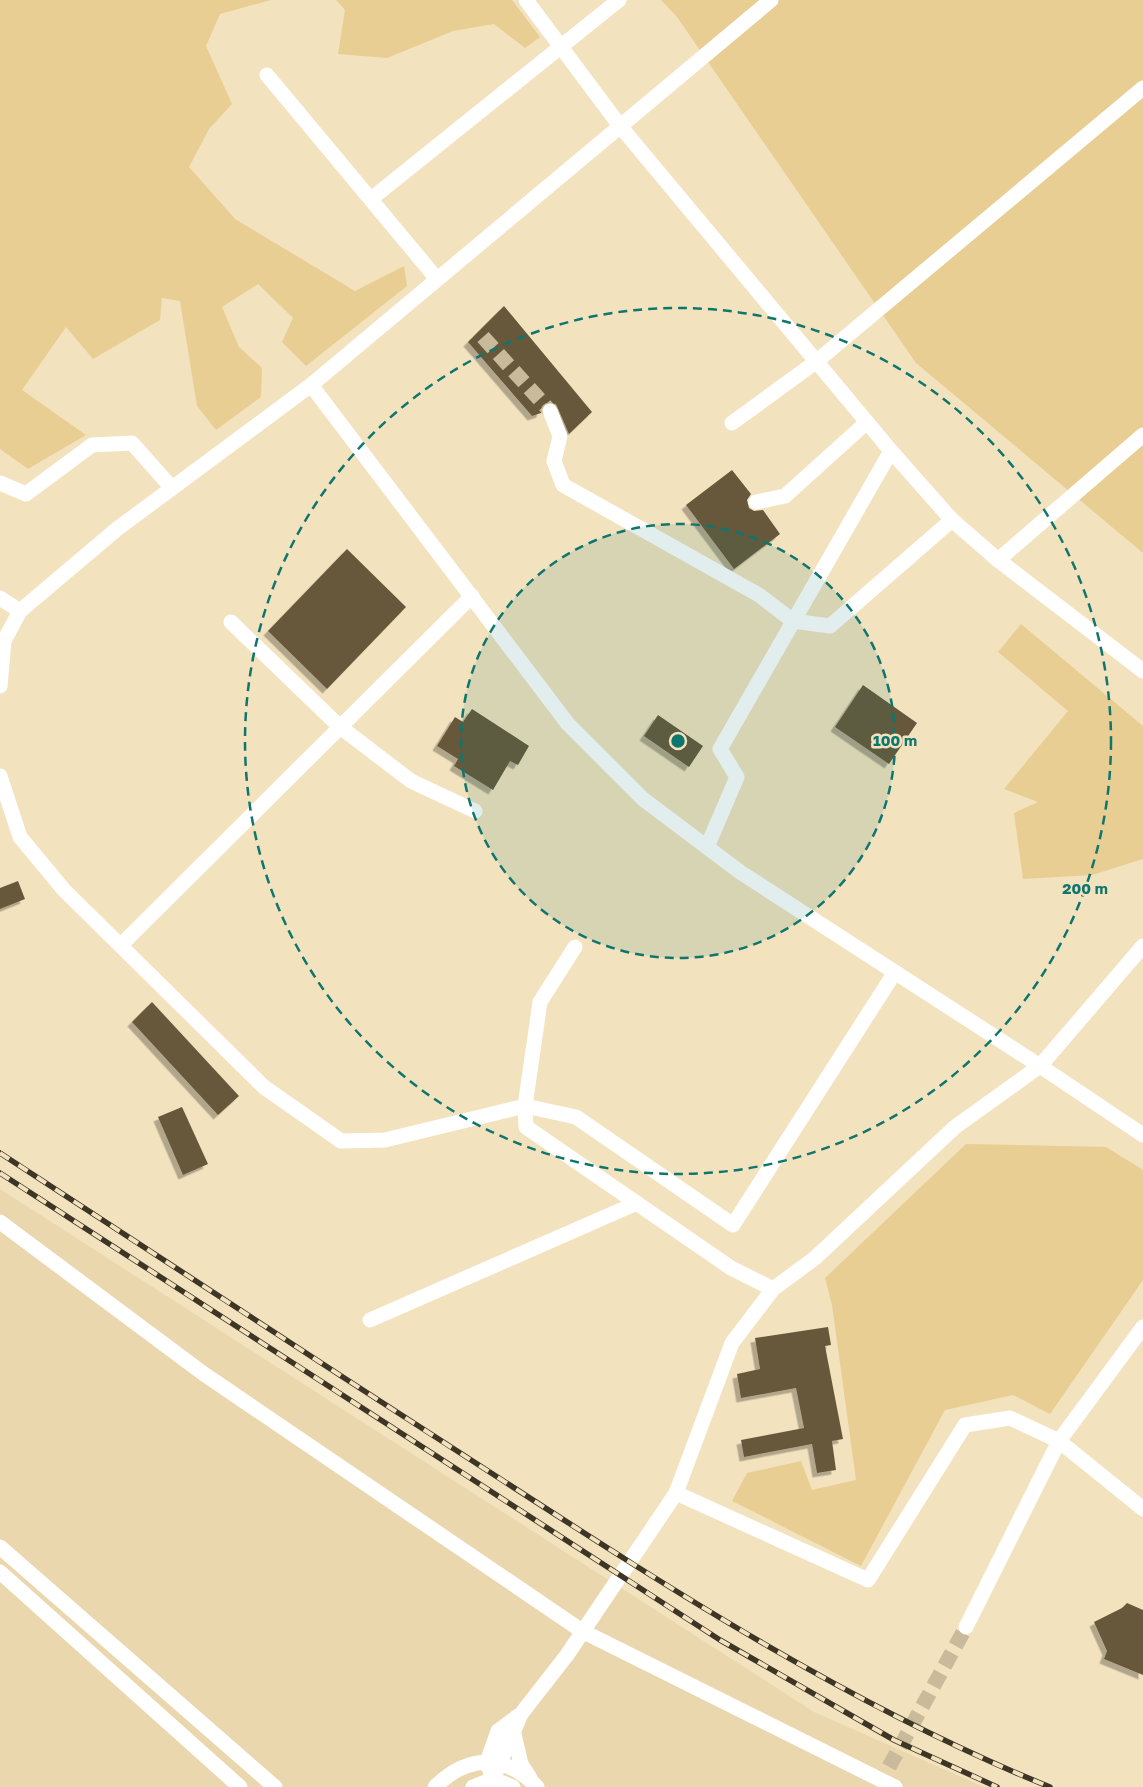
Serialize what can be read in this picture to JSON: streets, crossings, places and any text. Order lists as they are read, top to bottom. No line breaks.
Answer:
{"rings":["100 m","200 m"]}
